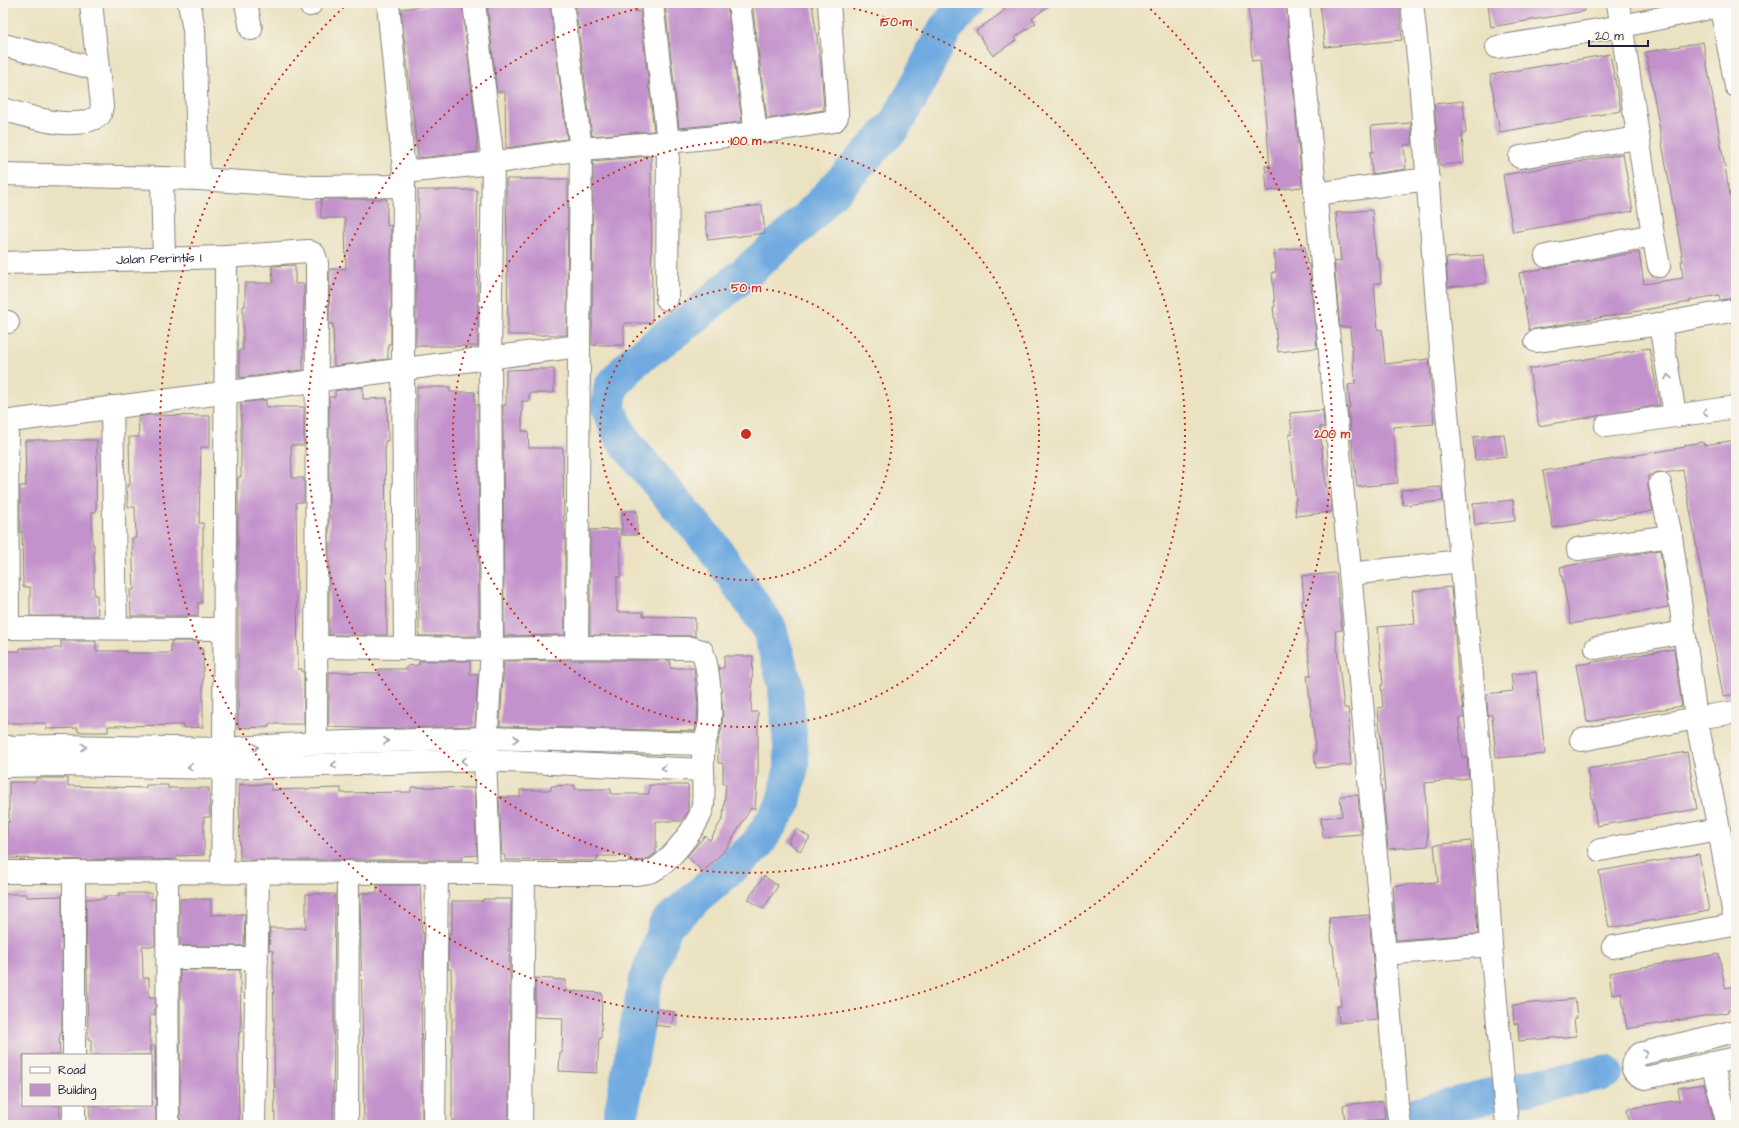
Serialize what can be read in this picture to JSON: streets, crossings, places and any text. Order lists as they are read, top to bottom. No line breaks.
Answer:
{"streets":{"street":["Jalan Perintis I"]},"legend":["Road","Building"],"scale_bar":"20 m","rings":["150 m","100 m","50 m","200 m"]}
